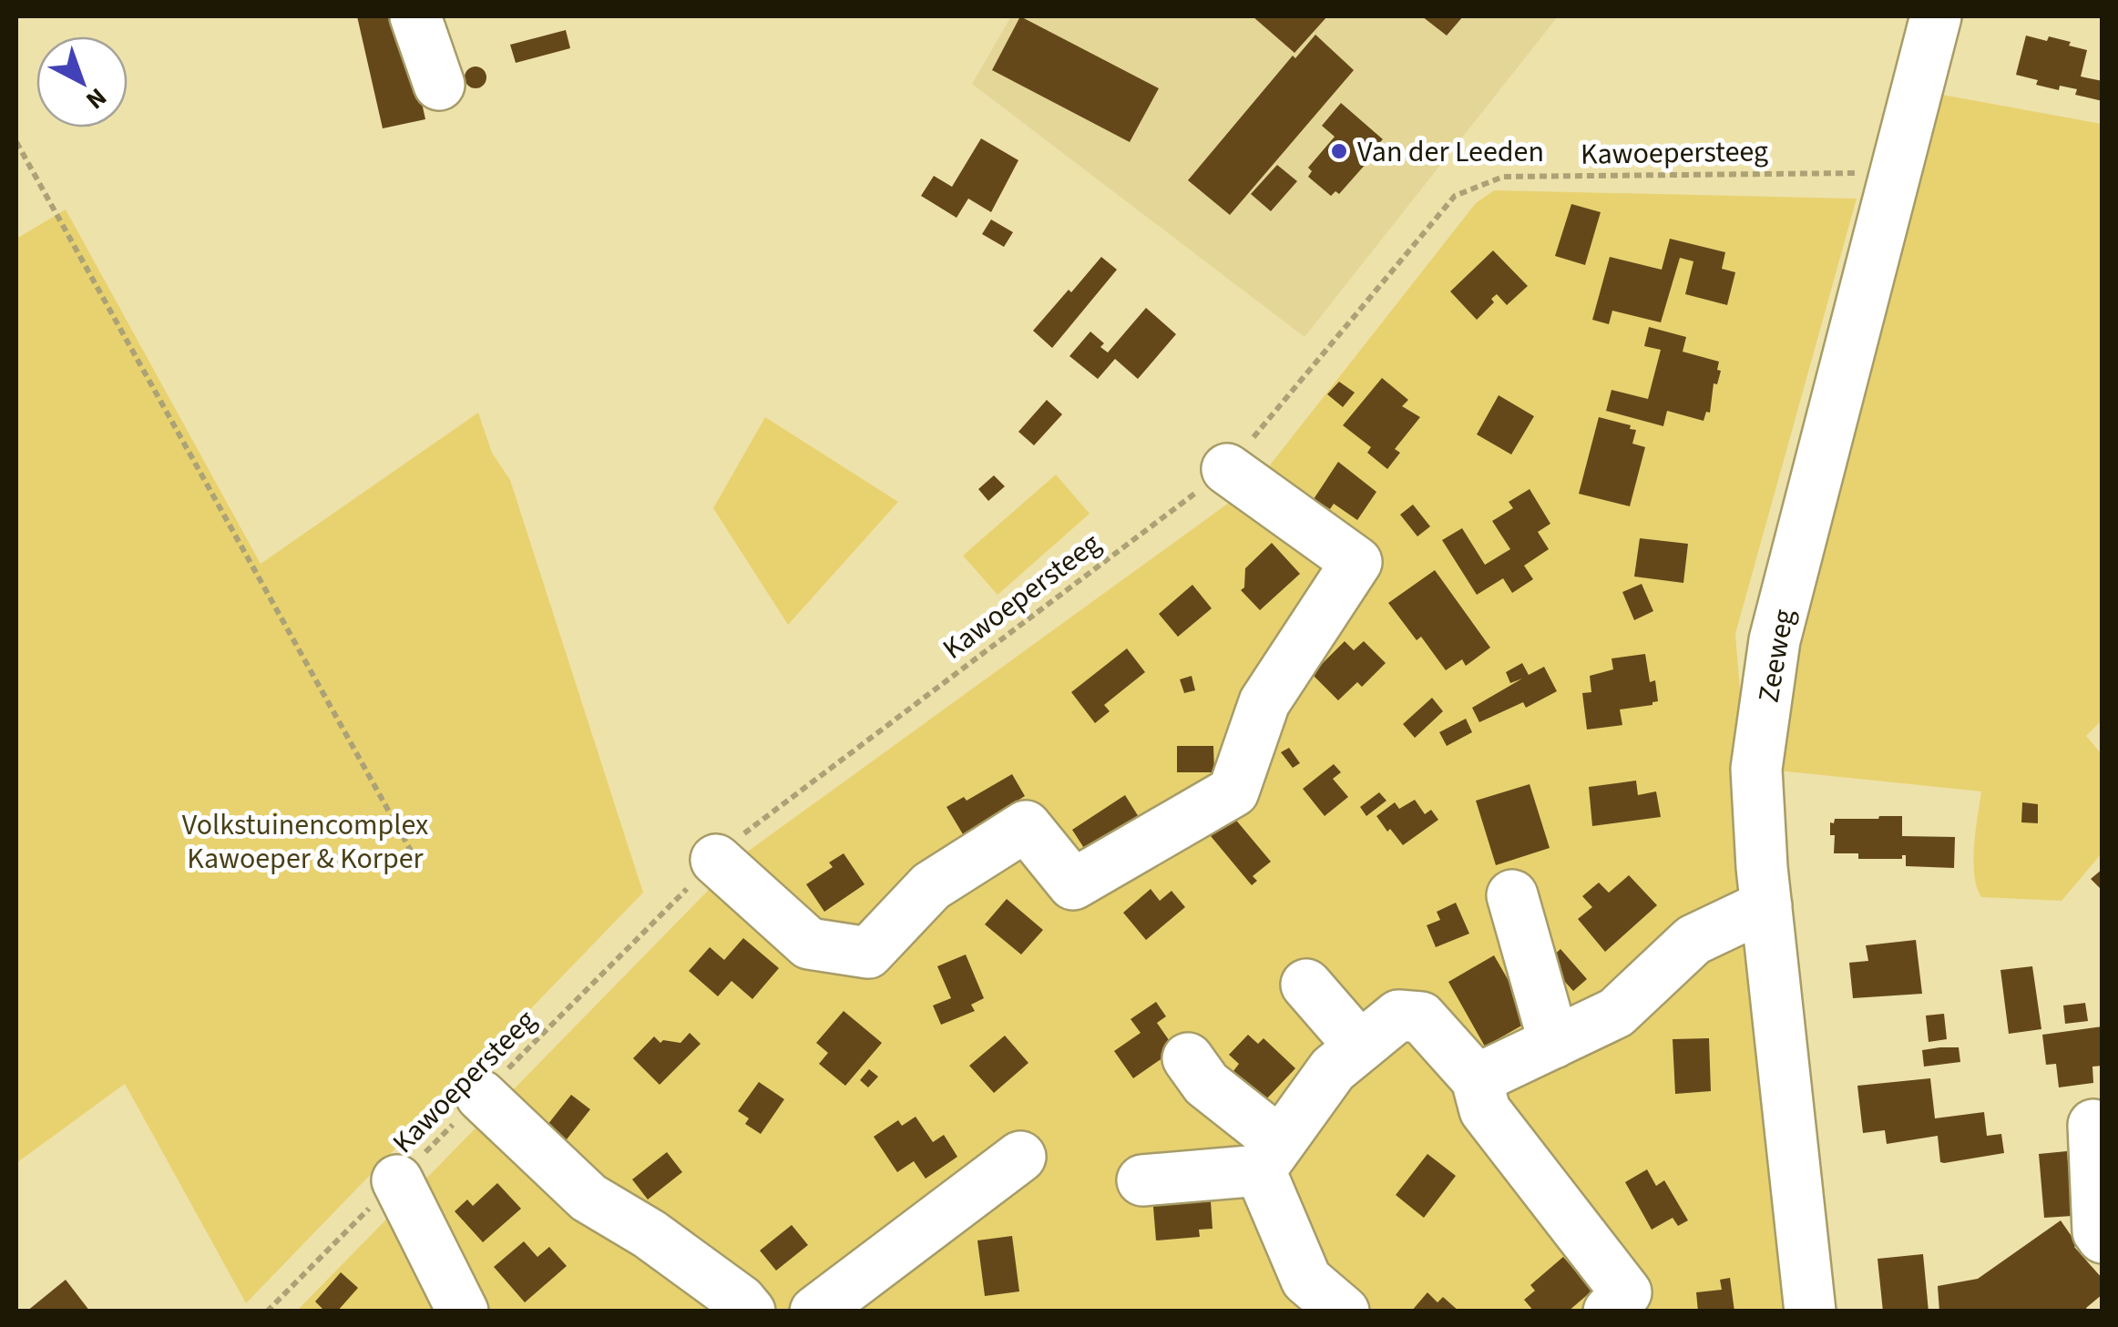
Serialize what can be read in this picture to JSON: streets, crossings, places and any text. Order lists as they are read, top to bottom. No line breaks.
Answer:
{"streets":{"street":["Zeeweg"],"path":["Kawoepersteeg"]},"crossings":[["Kawoepersteeg","Zeeweg"]],"parks":["Volkstuinencomplex Kawoeper & Korper"],"places":["Van der Leeden"],"north":"bottom right"}
